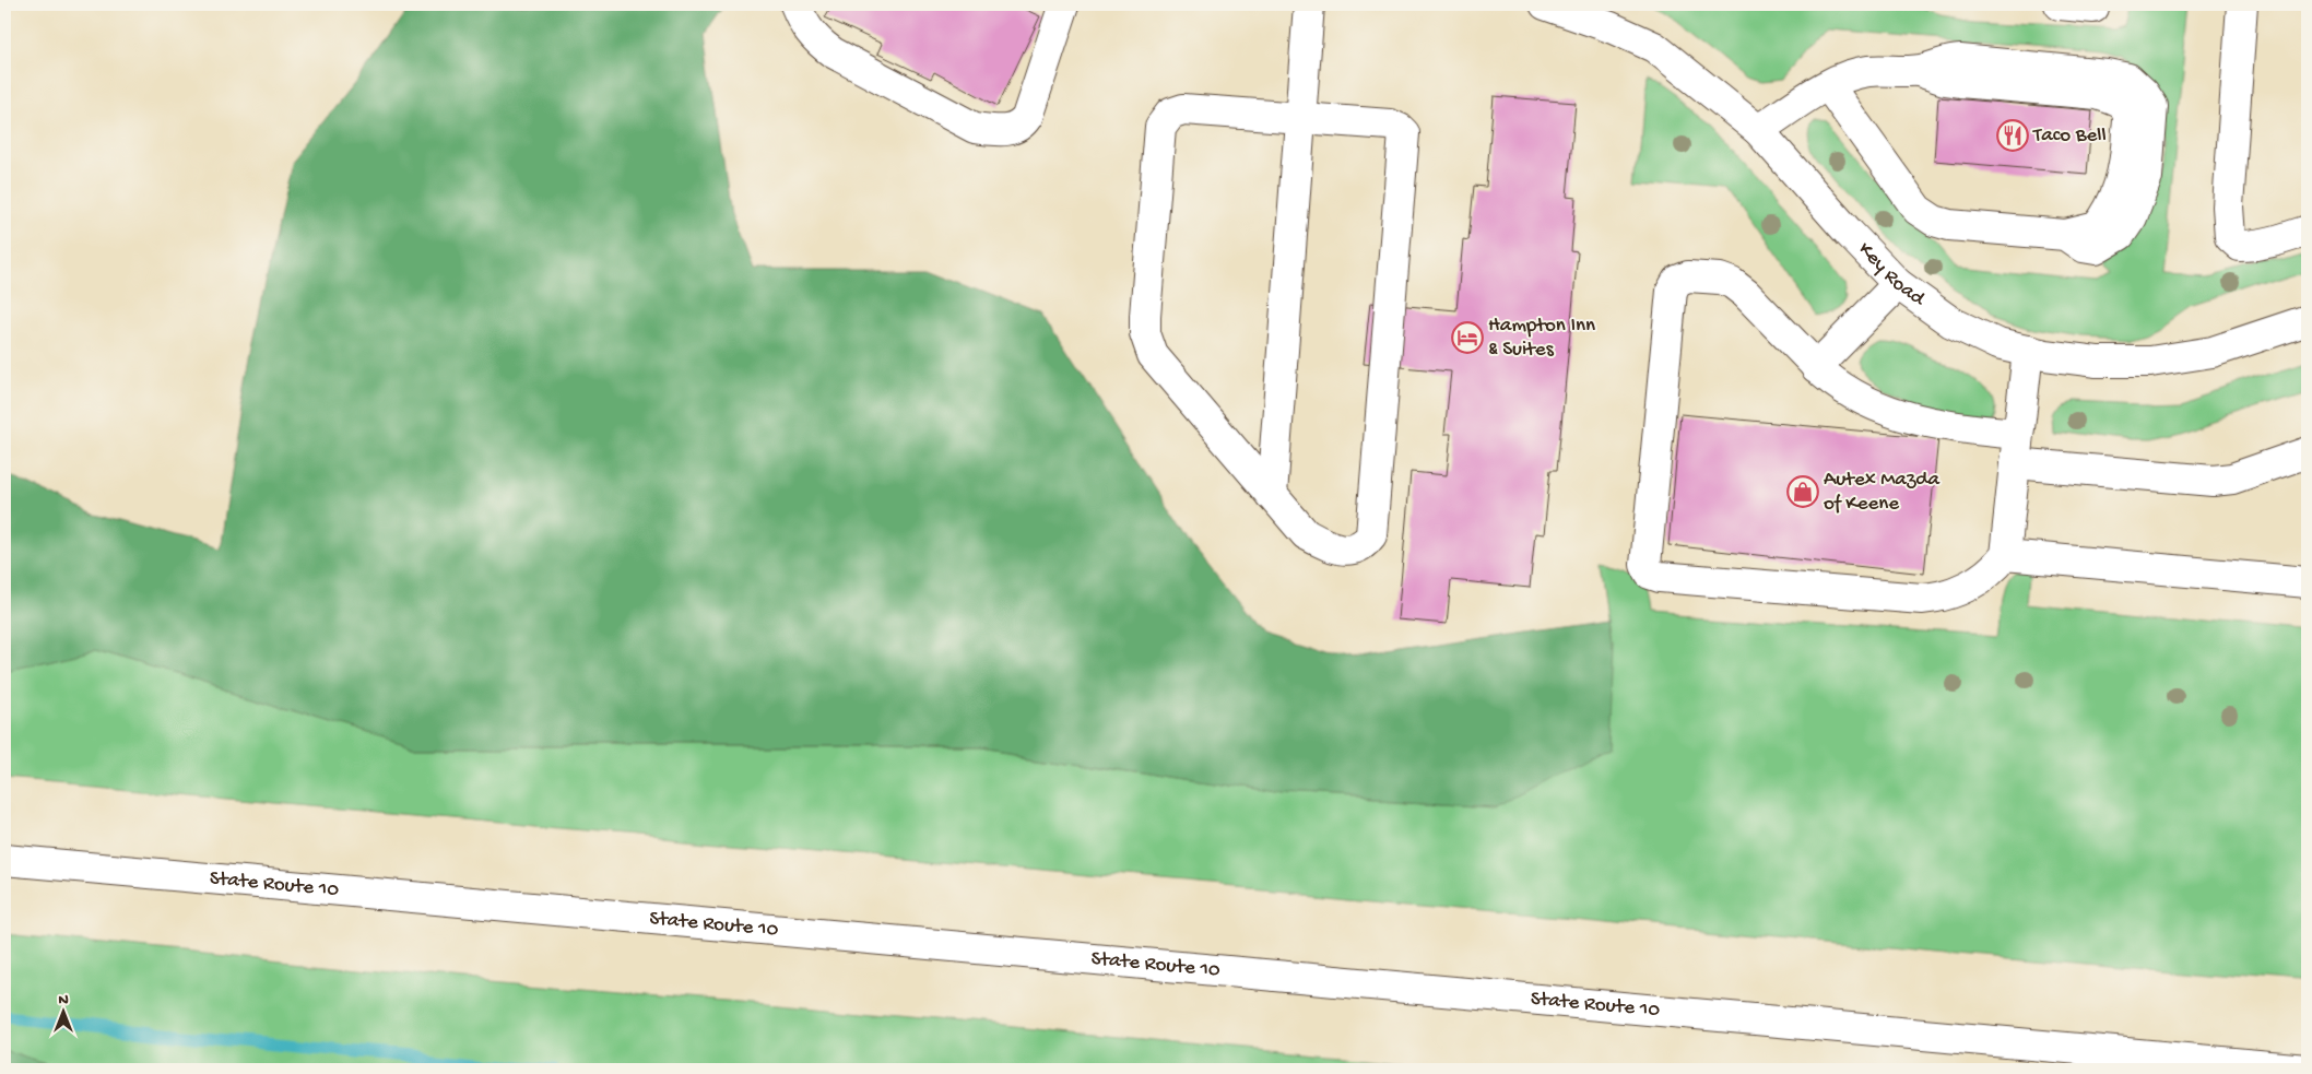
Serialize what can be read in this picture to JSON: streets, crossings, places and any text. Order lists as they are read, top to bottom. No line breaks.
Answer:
{"streets":{"main road":["Key Road","State Route 10"]},"places":{"restaurant":["Taco Bell"],"hotel":["Hampton Inn & Suites"],"shop":["Autex Mazda of Keene"]},"north":"top"}
